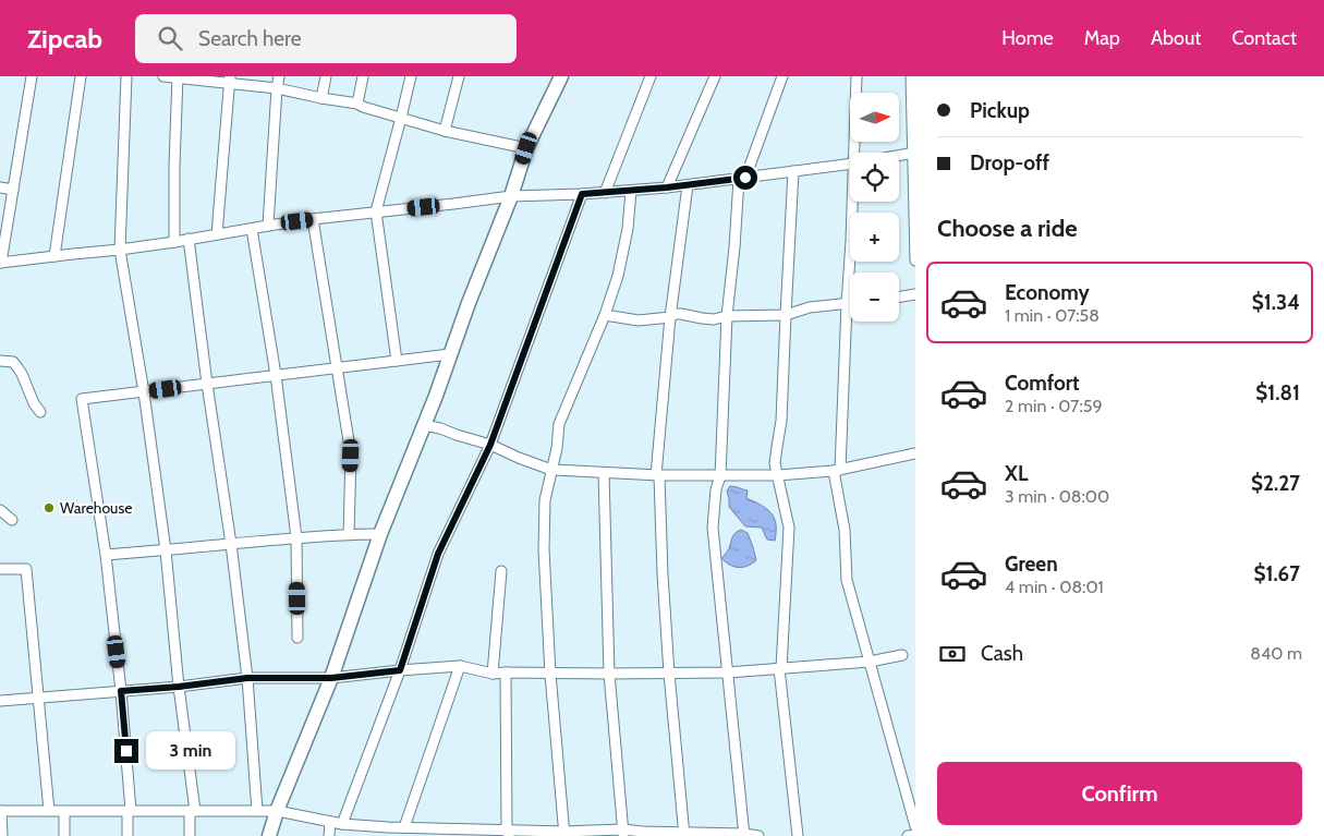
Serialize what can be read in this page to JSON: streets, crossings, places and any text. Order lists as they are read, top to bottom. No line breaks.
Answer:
{"places":["Warehouse"],"north":"right","page":{"header":"Zipcab","search":"Search here","nav":["Home","Map","About","Contact"],"banner":["Pickup","Drop-off"],"map_buttons":["+","−"],"heading":"Choose a ride","list":[{"name":"Economy","note":"1 min · 07:58","value":"$1.34"},{"name":"Comfort","note":"2 min · 07:59","value":"$1.81"},{"name":"XL","note":"3 min · 08:00","value":"$2.27"},{"name":"Green","note":"4 min · 08:01","value":"$1.67"}],"pay":["Cash","840 m"],"bubble":"3 min","buttons":"Confirm"}}
